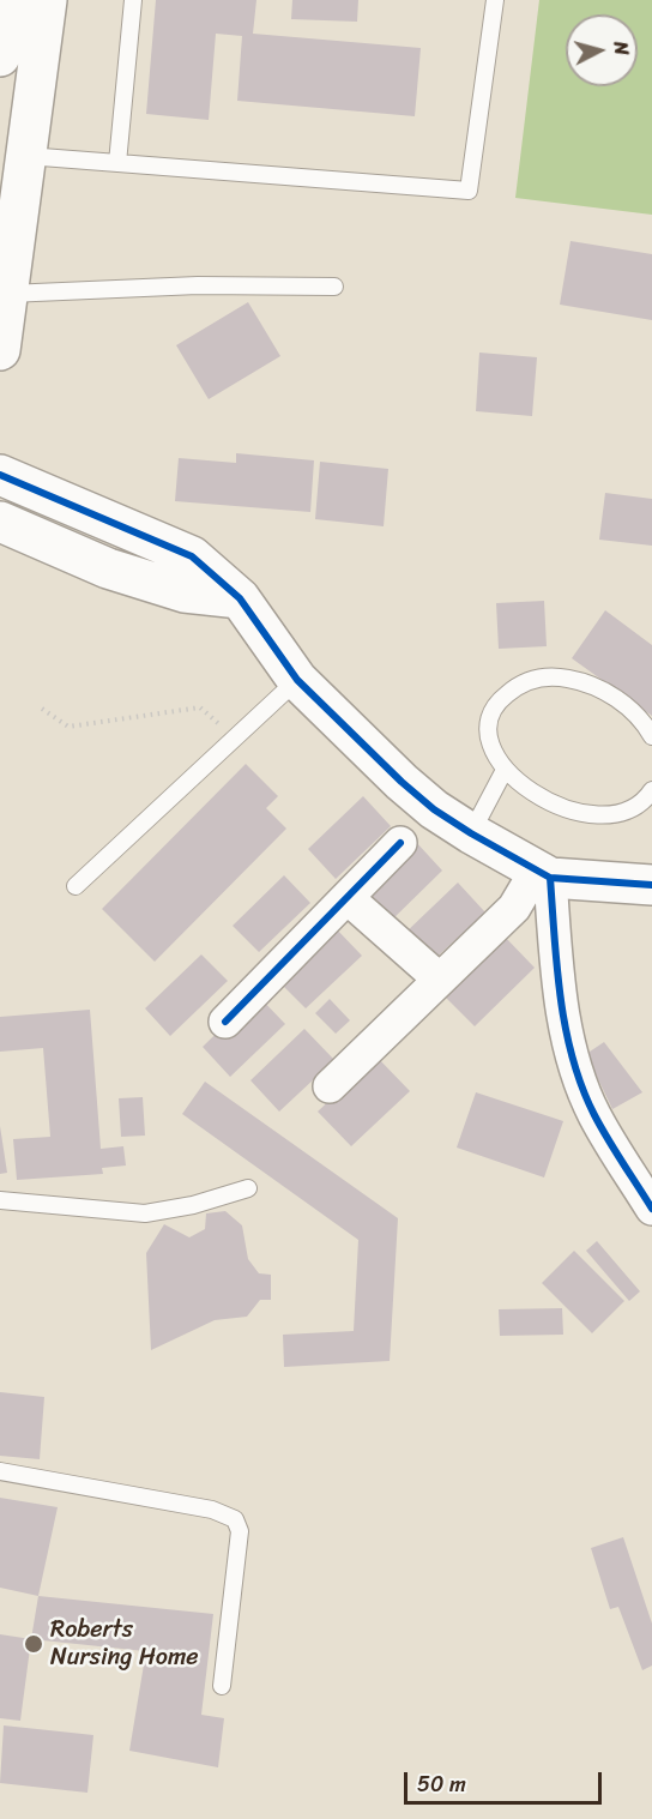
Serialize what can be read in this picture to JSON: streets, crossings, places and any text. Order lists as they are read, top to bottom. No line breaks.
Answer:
{"places":["Roberts Nursing Home"],"scale_bar":"50 m","north":"right"}
